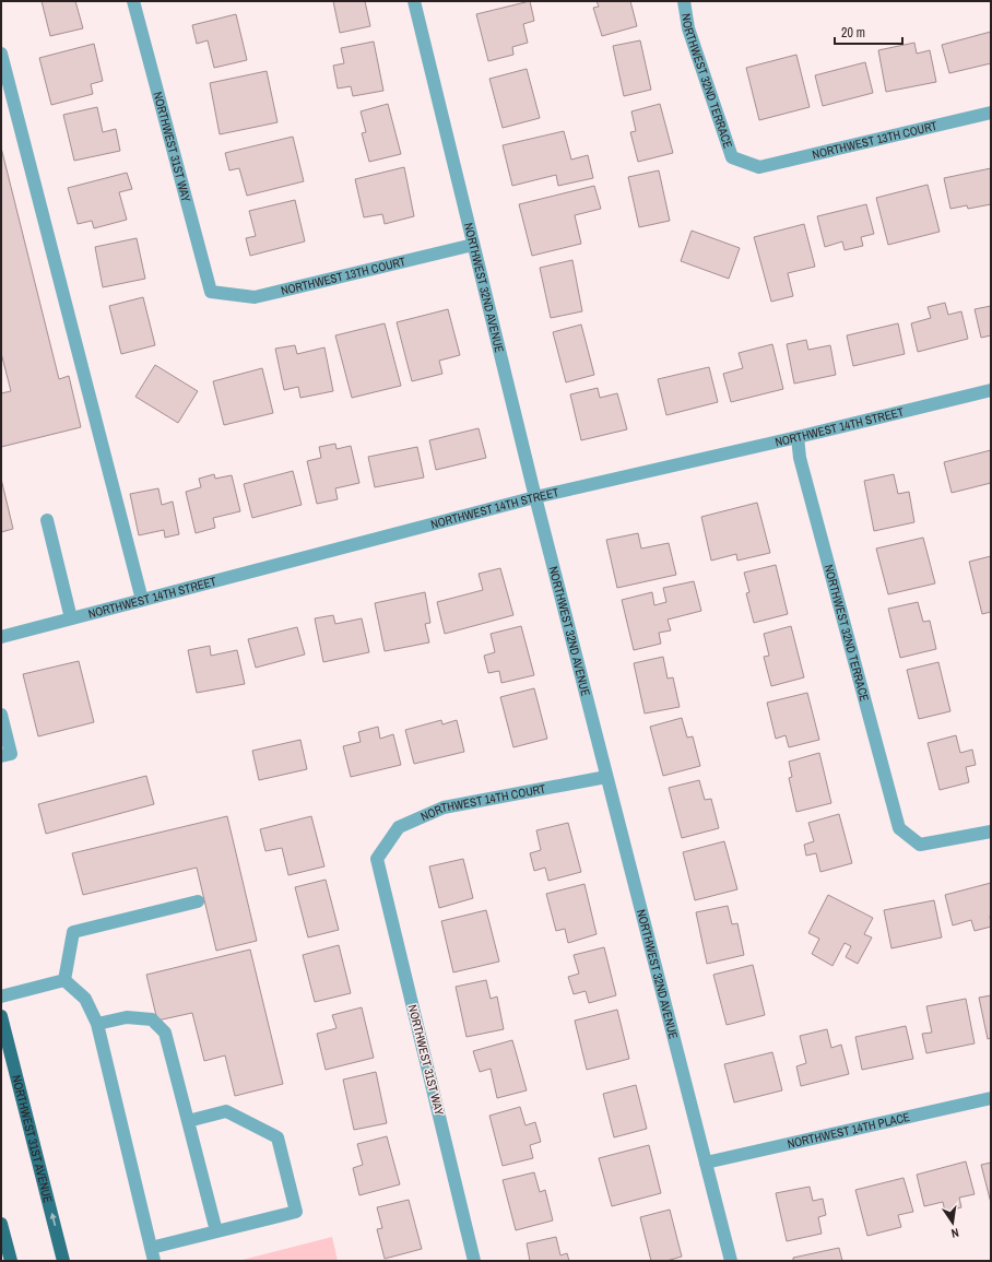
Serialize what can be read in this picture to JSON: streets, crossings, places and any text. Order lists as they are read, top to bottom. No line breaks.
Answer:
{"streets":{"main road":["NORTHWEST 31ST AVENUE"],"street":["NORTHWEST 32ND TERRACE","NORTHWEST 13TH COURT","NORTHWEST 31ST WAY","NORTHWEST 32ND AVENUE","NORTHWEST 14TH STREET","NORTHWEST 14TH COURT","NORTHWEST 14TH PLACE"]},"crossings":[["NORTHWEST 32ND TERRACE","NORTHWEST 13TH COURT"],["NORTHWEST 32ND TERRACE","NORTHWEST 14TH STREET"],["NORTHWEST 13TH COURT","NORTHWEST 31ST WAY"],["NORTHWEST 13TH COURT","NORTHWEST 32ND AVENUE"],["NORTHWEST 31ST WAY","NORTHWEST 14TH COURT"],["NORTHWEST 32ND AVENUE","NORTHWEST 14TH STREET"],["NORTHWEST 32ND AVENUE","NORTHWEST 14TH COURT"],["NORTHWEST 32ND AVENUE","NORTHWEST 14TH PLACE"]],"one_way":["NORTHWEST 31ST AVENUE"],"scale_bar":"20 m","north":"bottom"}
